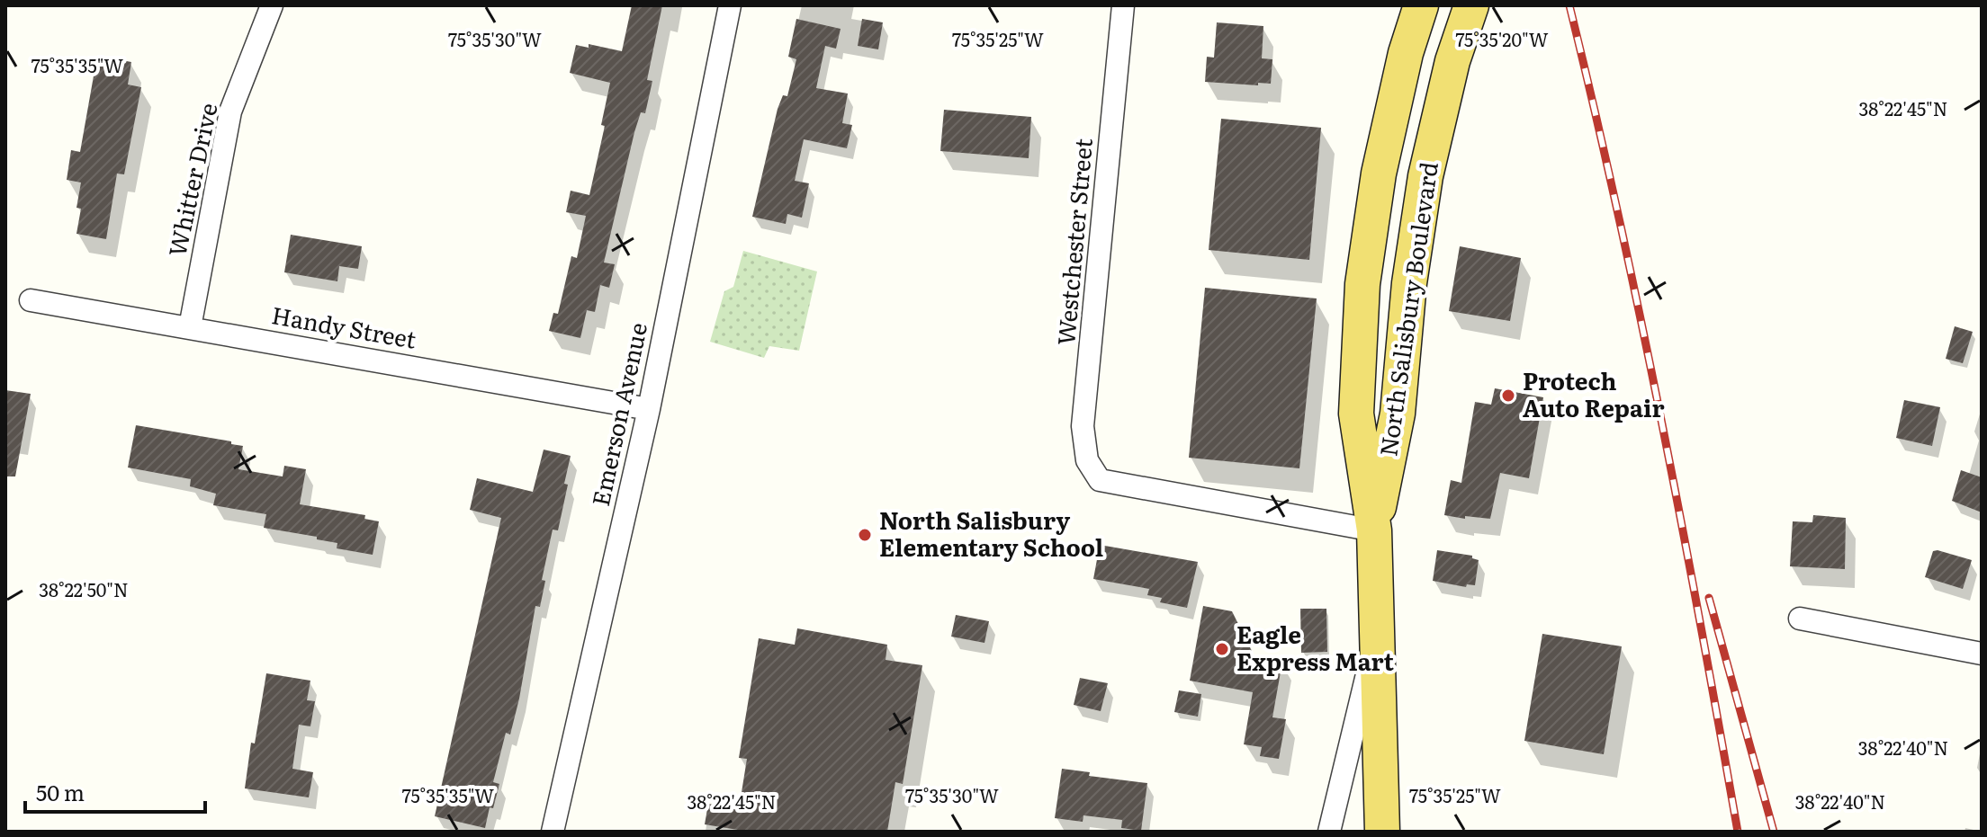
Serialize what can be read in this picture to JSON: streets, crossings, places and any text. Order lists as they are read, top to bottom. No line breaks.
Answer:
{"streets":{"main road":["North Salisbury Boulevard"],"street":["Whitter Drive","Westchester Street","Handy Street","Emerson Avenue"]},"crossings":[["Whitter Drive","Handy Street"],["Westchester Street","North Salisbury Boulevard"],["Handy Street","Emerson Avenue"]],"places":["Protech Auto Repair","North Salisbury Elementary School","Eagle Express Mart"],"scale_bar":"50 m","coordinates":["75°35'30\"W","75°35'25\"W","75°35'20\"W","75°35'35\"W","38°22'45\"N","38°22'50\"N","38°22'40\"N"]}
